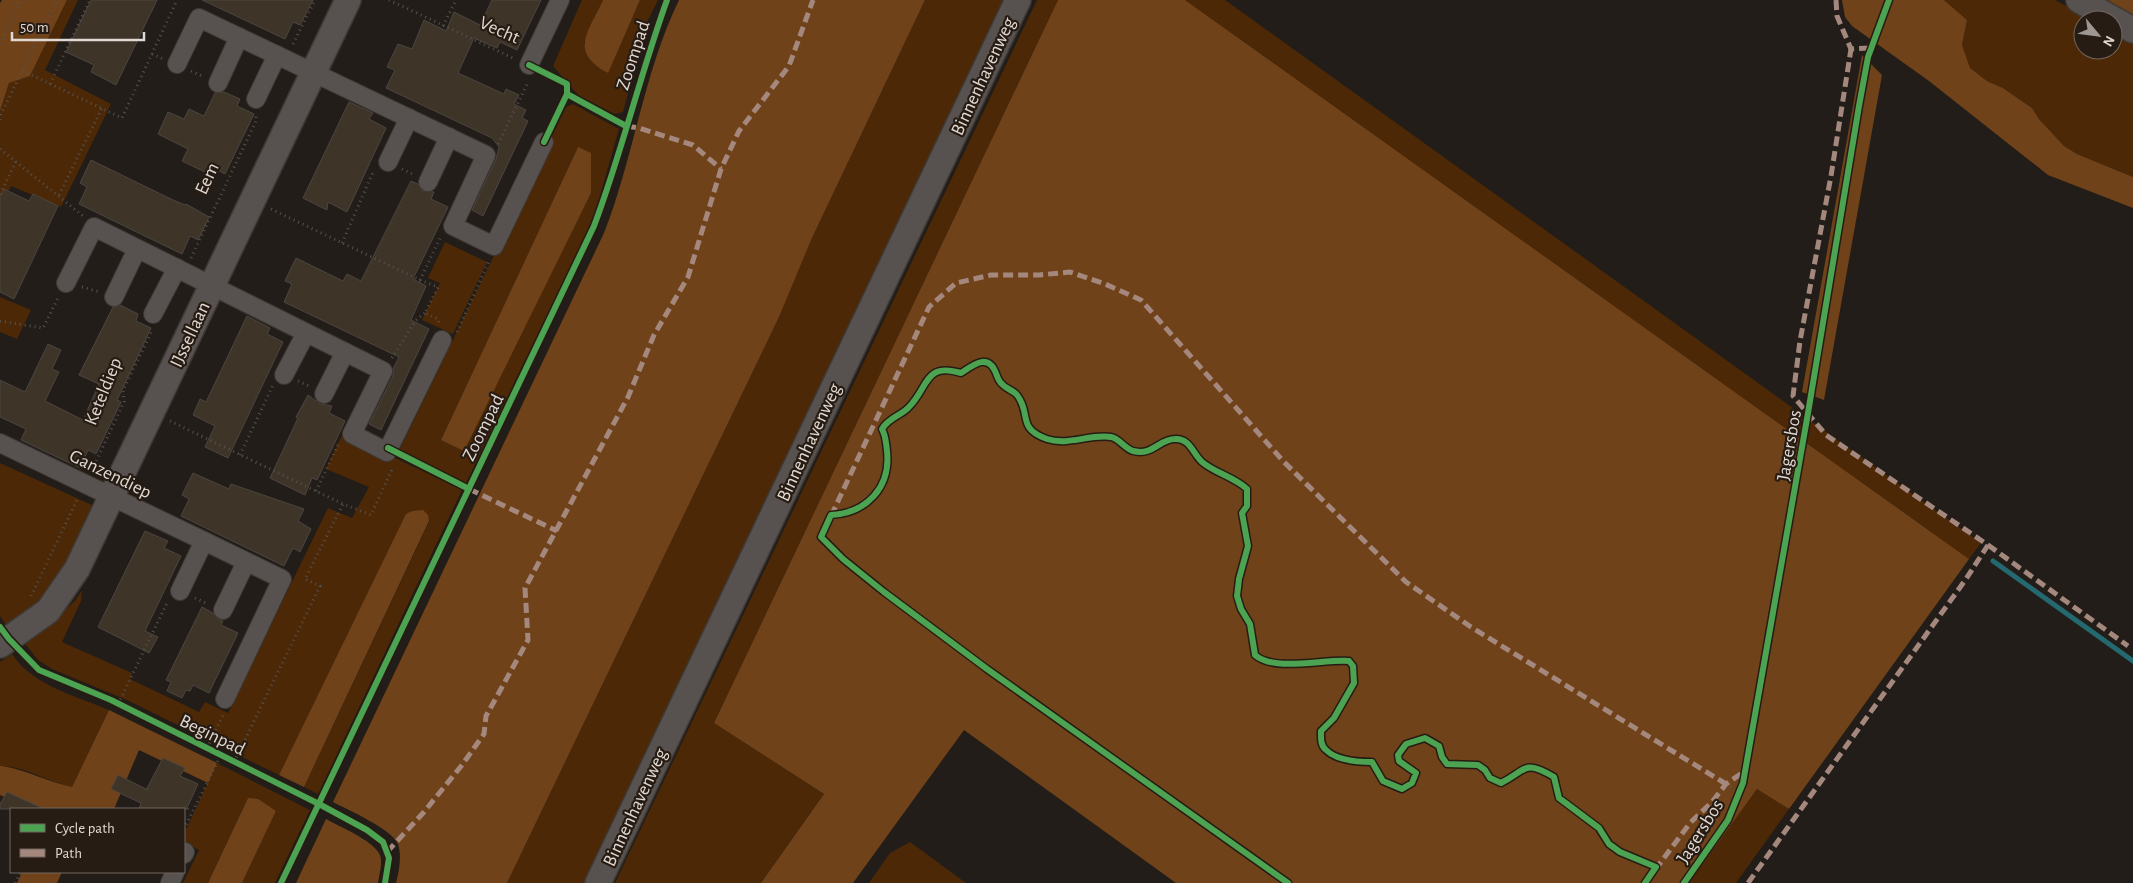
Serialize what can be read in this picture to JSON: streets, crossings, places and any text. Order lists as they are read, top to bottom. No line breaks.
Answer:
{"streets":{"street":["Vecht","Binnenhavenweg","IJssellaan","Ganzendiep"],"path":["Eem","Keteldiep"],"cycle path":["Zoompad","Jagersbos","Beginpad"]},"crossings":[["IJssellaan","Ganzendiep"],["Keteldiep","Ganzendiep"]],"legend":["Cycle path","Path"],"scale_bar":"50 m","north":"bottom right"}
